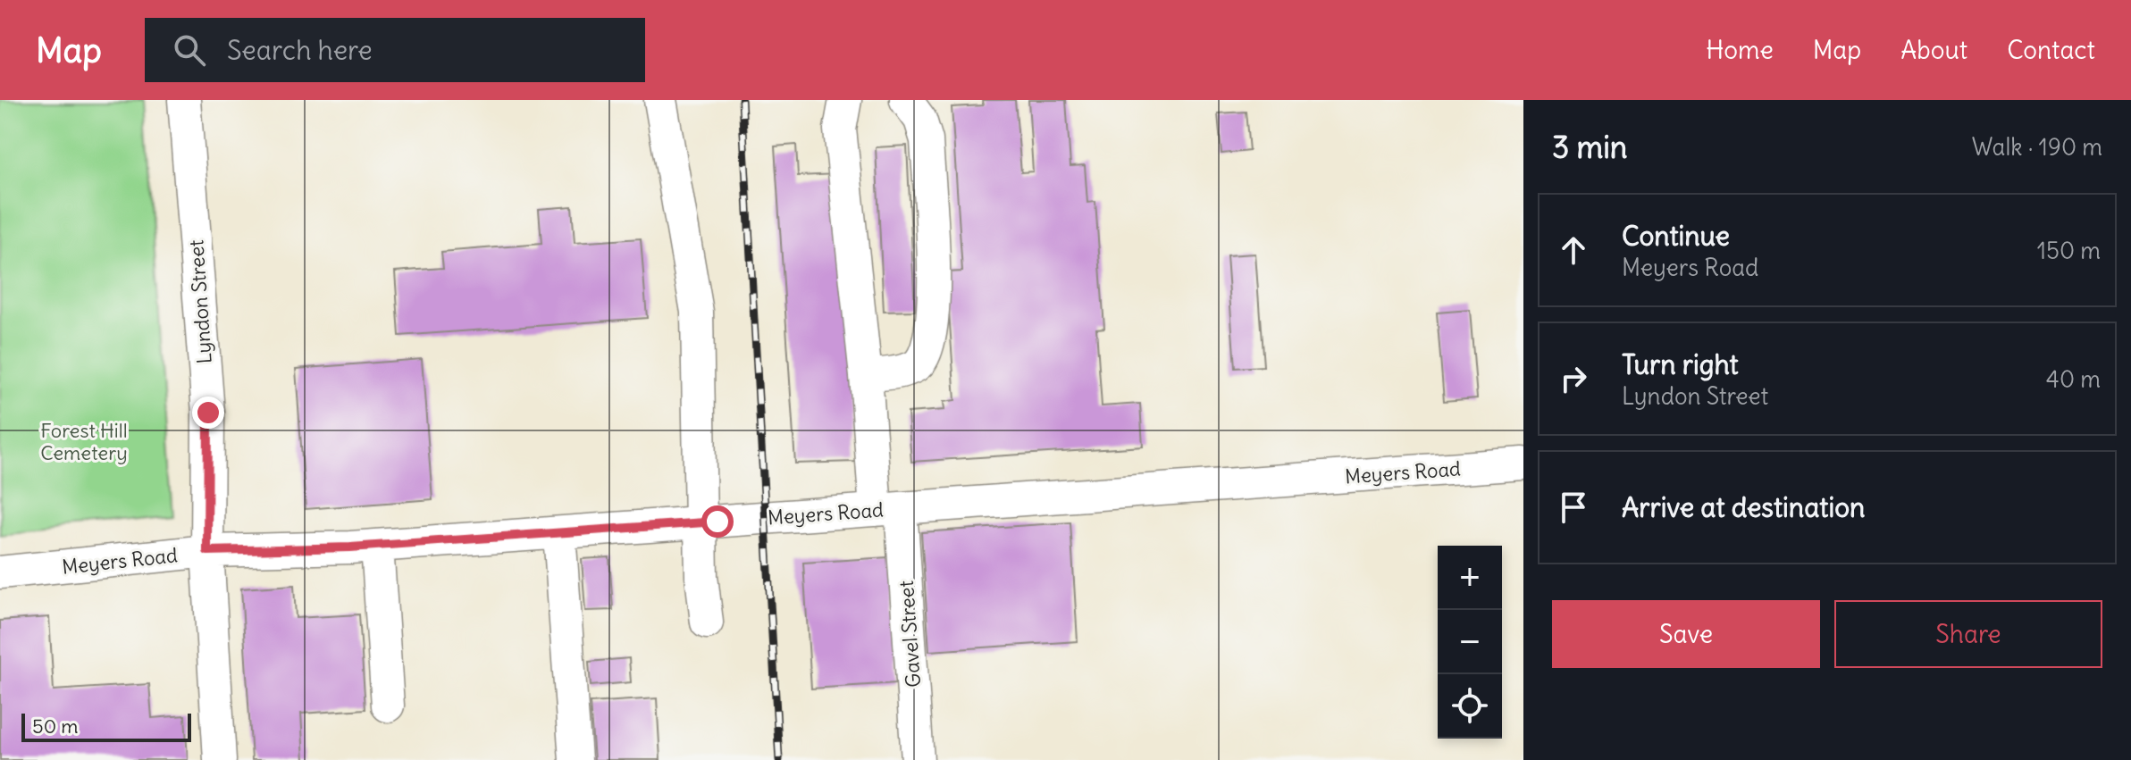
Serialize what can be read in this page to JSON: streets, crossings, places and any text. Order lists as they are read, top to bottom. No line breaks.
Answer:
{"streets":{"street":["Lyndon Street","Meyers Road","Gavel Street"]},"crossings":[["Lyndon Street","Meyers Road"],["Meyers Road","Gavel Street"]],"parks":["Forest Hill Cemetery"],"scale_bar":"50 m","page":{"header":"Map","search":"Search here","nav":["Home","Map","About","Contact"],"heading":["3 min","Walk · 190 m"],"list":[["Continue","Meyers Road","150 m"],["Turn right","Lyndon Street","40 m"],"Arrive at destination"],"map_buttons":["+","−"],"buttons":["Save","Share"],"scale":"50 m"}}
